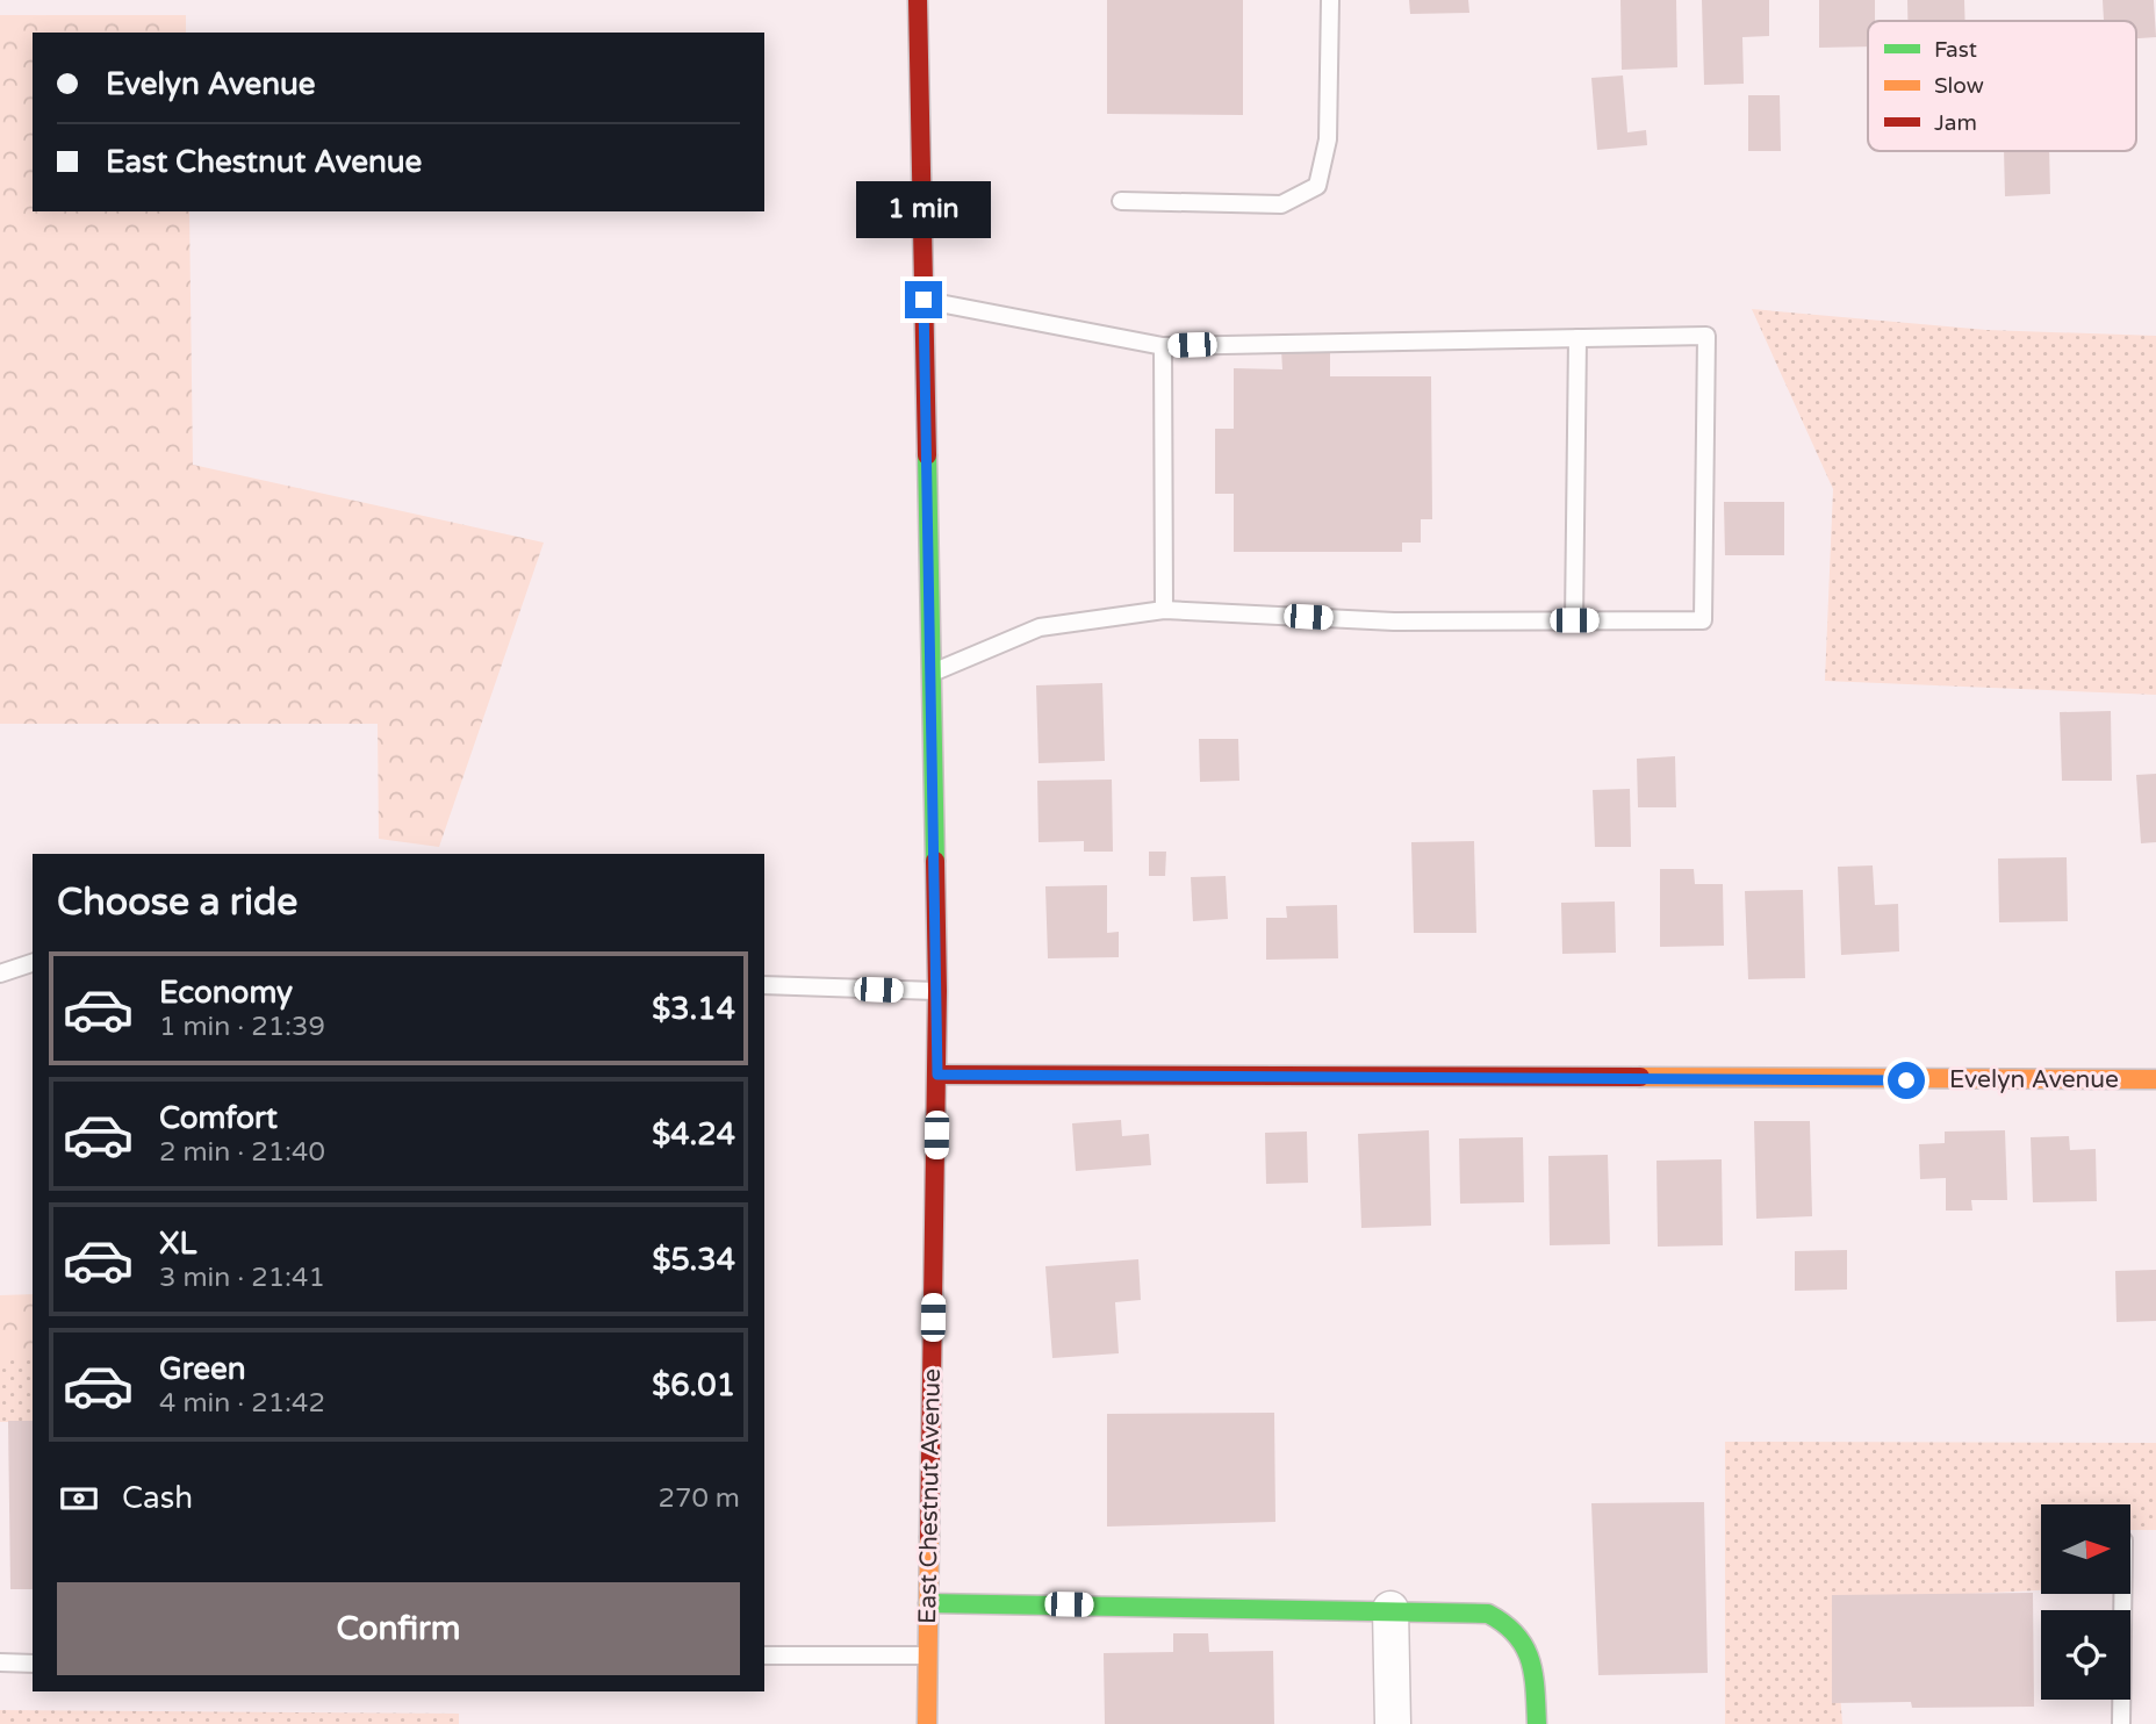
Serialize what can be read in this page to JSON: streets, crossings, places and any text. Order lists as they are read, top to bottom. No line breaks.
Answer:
{"streets":{"street":["Evelyn Avenue","East Chestnut Avenue"]},"crossings":[["Evelyn Avenue","East Chestnut Avenue"]],"legend":["Fast","Slow","Jam"],"north":"right","page":{"banner":["Evelyn Avenue","East Chestnut Avenue"],"bubble":"1 min","heading":"Choose a ride","list":[{"name":"Economy","note":"1 min · 21:39","value":"$3.14"},{"name":"Comfort","note":"2 min · 21:40","value":"$4.24"},{"name":"XL","note":"3 min · 21:41","value":"$5.34"},{"name":"Green","note":"4 min · 21:42","value":"$6.01"}],"pay":["Cash","270 m"],"buttons":"Confirm"}}
